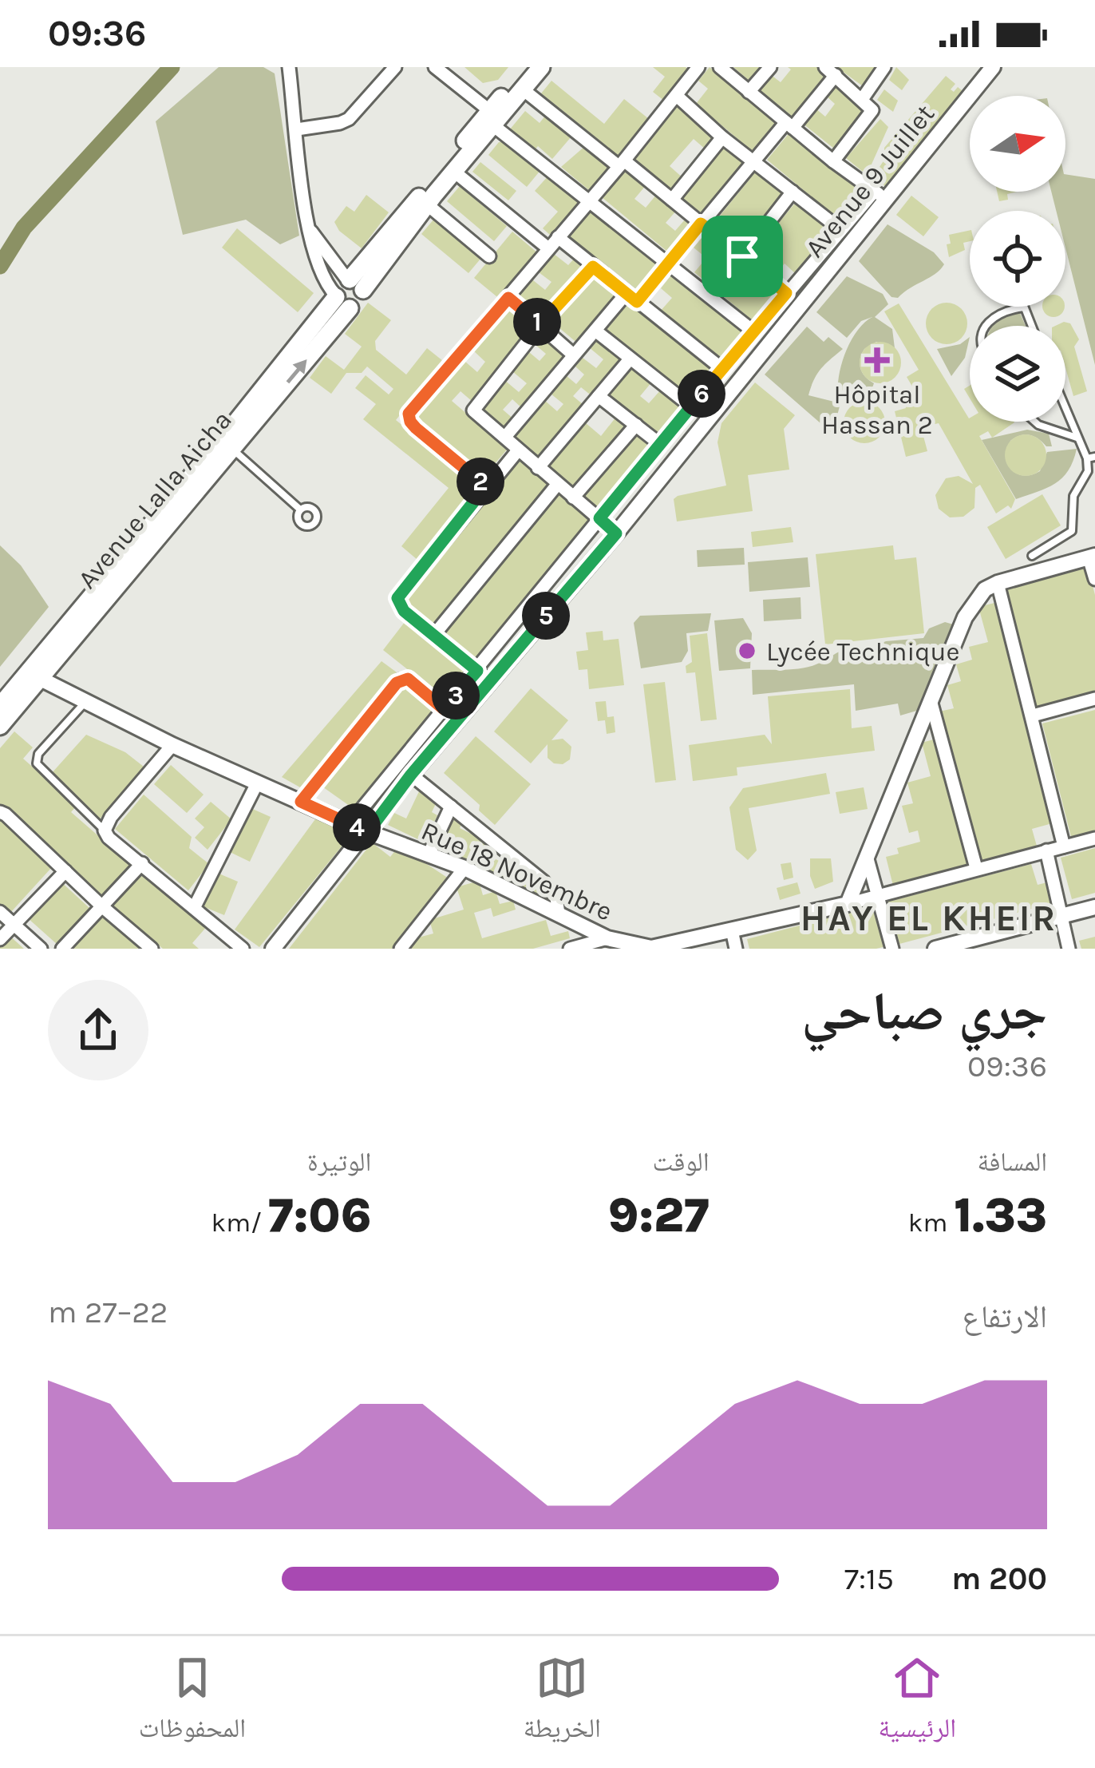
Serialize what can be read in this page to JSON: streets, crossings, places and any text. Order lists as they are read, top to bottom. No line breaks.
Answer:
{"streets":{"main road":["Avenue Lalla Aicha"],"street":["Avenue 9 Juillet","Rue 18 Novembre"]},"crossings":[["Avenue 9 Juillet","Rue 18 Novembre"],["Avenue Lalla Aicha","Rue 18 Novembre"]],"districts":["HAY EL KHEIR"],"places":{"health":["Hôpital Hassan 2"],"other":["Lycée Technique"]},"north":"right","page":{"status":"09:36","pins":["1","6","2","5","3","4"],"heading":["جري صباحي","09:36"],"stats":[["المسافة","1.33 km"],["الوقت","9:27"],["الوتيرة","7:06 /km"]],"chart":["الارتفاع","22–27 m"],"list":[{"name":"200 m","note":"7:15"}],"tabs":["الرئيسية","الخريطة","المحفوظات"]}}
